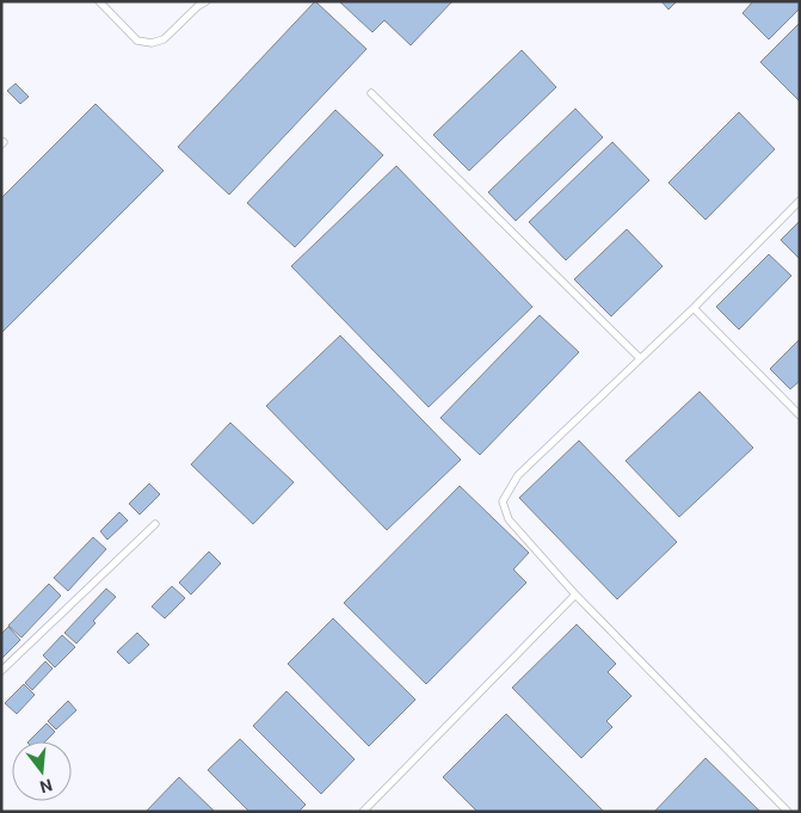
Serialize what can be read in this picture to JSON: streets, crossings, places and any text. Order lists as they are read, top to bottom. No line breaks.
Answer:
{"north":"bottom"}
